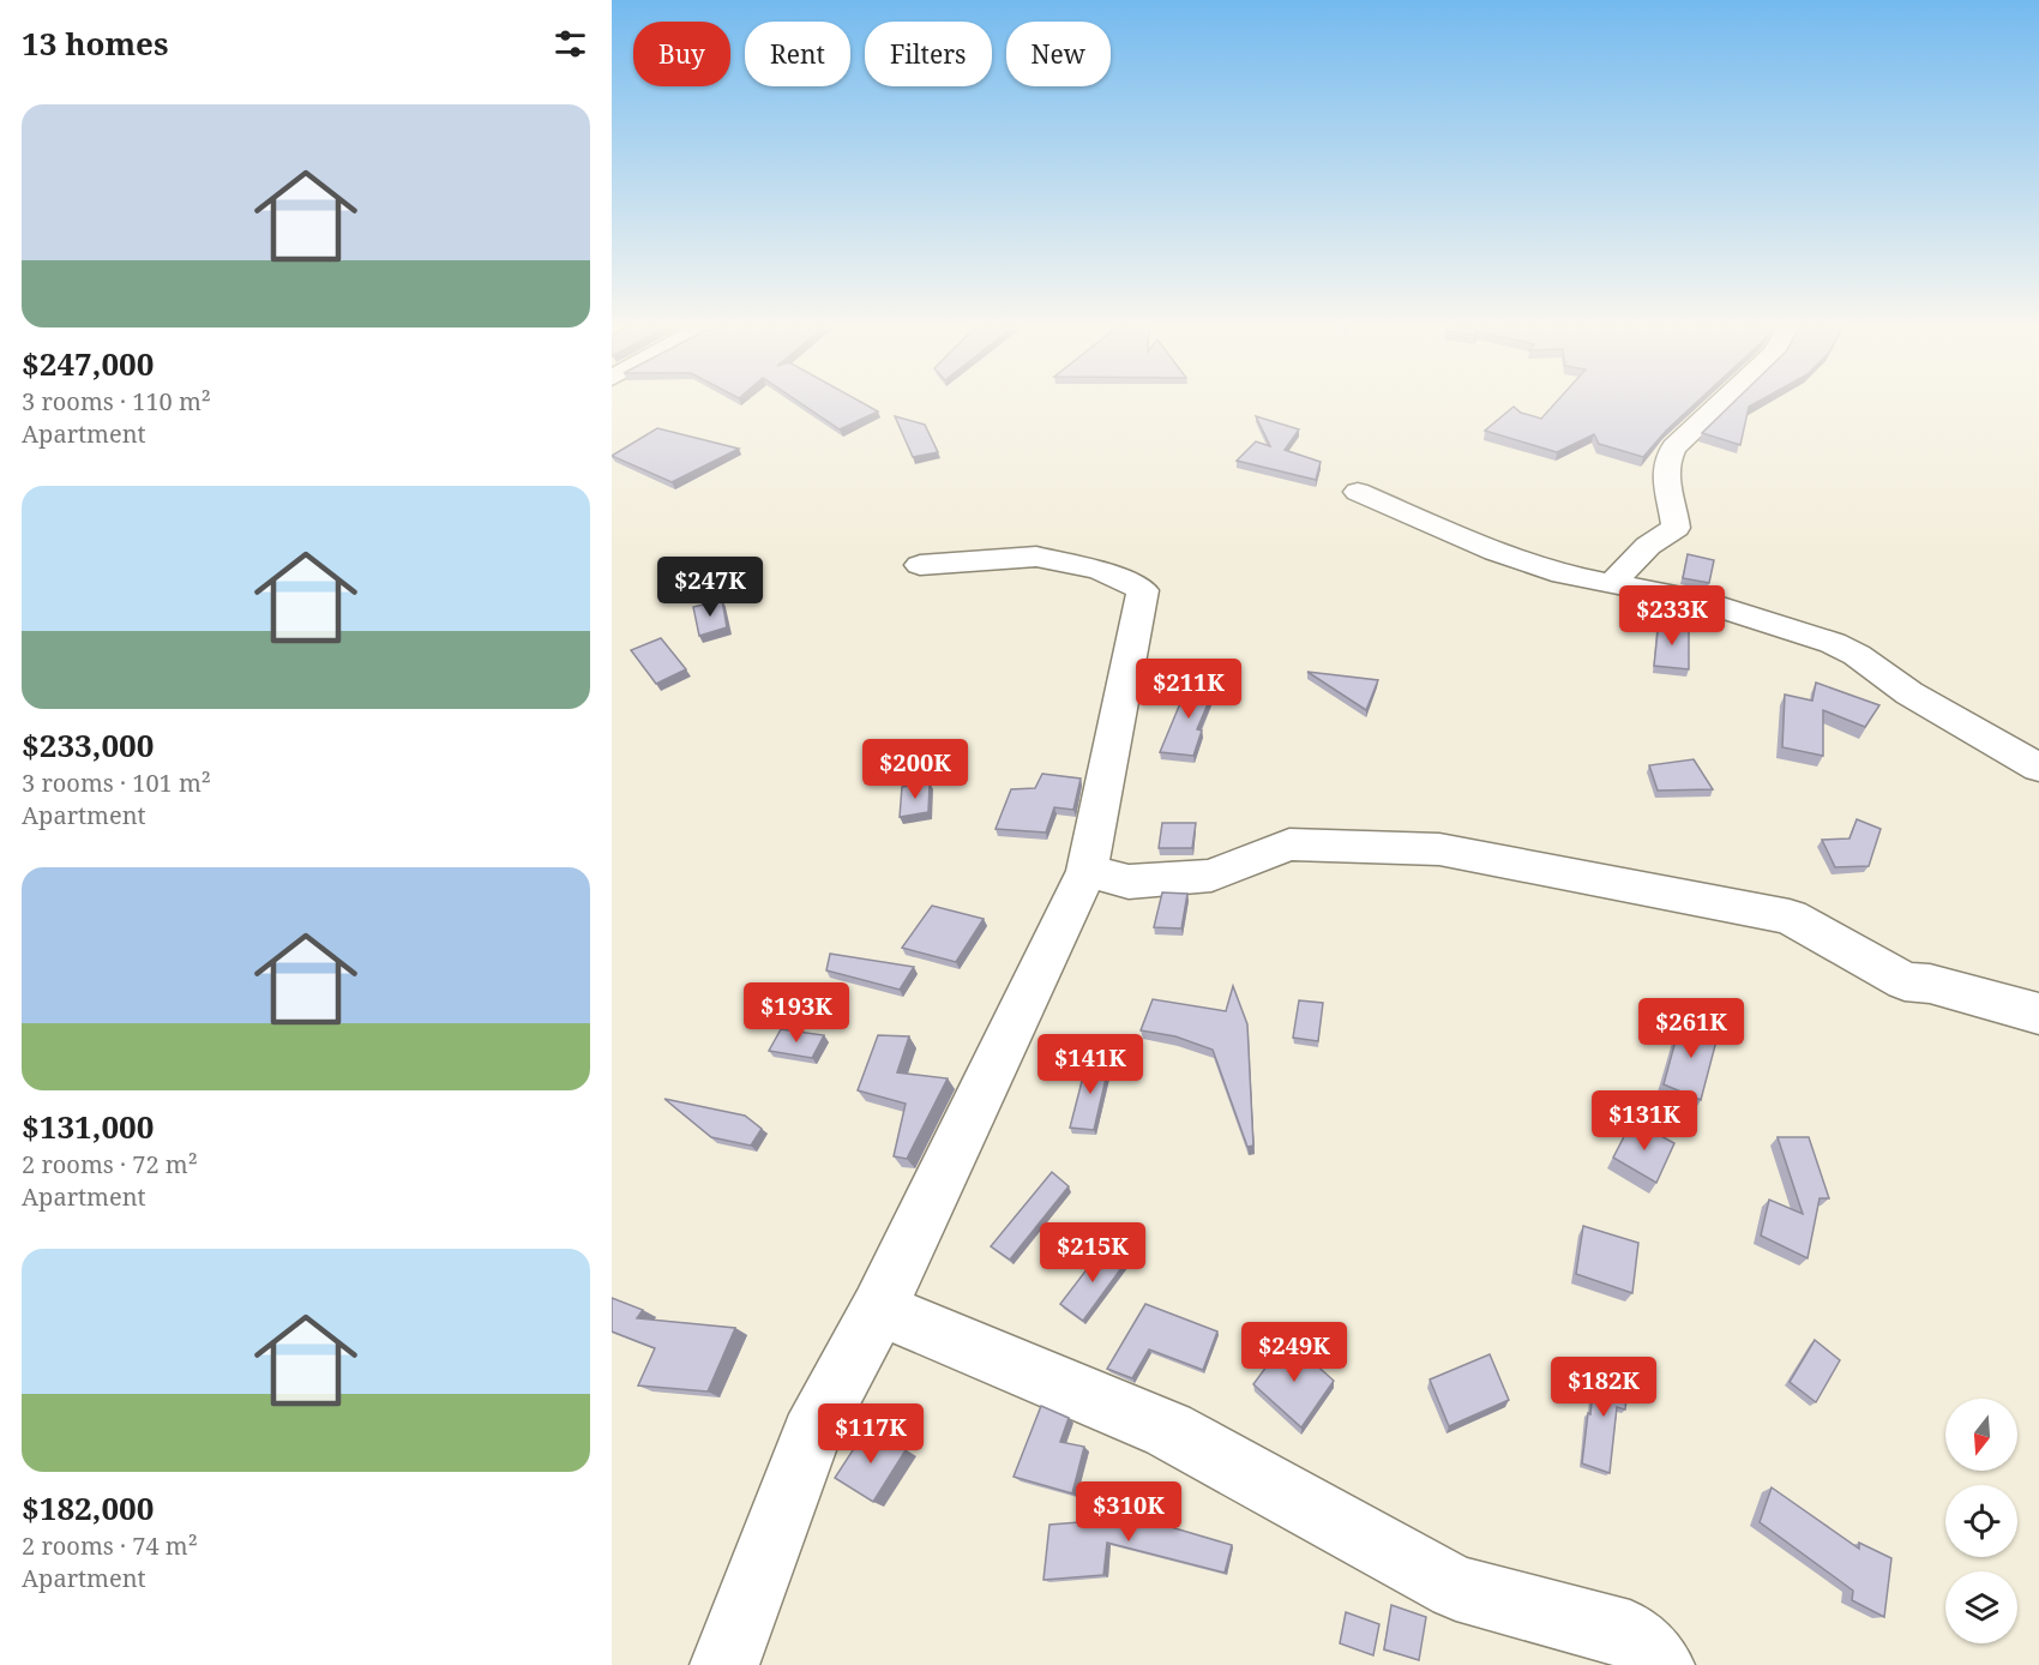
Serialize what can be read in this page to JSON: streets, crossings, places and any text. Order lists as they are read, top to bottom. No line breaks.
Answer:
{"north":"bottom","page":{"heading":"13 homes","chip":["Buy","Rent","Filters","New"],"list":[{"name":"$247,000","note":"3 rooms · 110 m² · Apartment"},{"name":"$233,000","note":"3 rooms · 101 m² · Apartment"},{"name":"$131,000","note":"2 rooms · 72 m² · Apartment"},{"name":"$182,000","note":"2 rooms · 74 m² · Apartment"}],"price":["$247K","$233K","$211K","$200K","$193K","$261K","$141K","$131K","$215K","$249K","$182K","$117K","$310K"]}}
